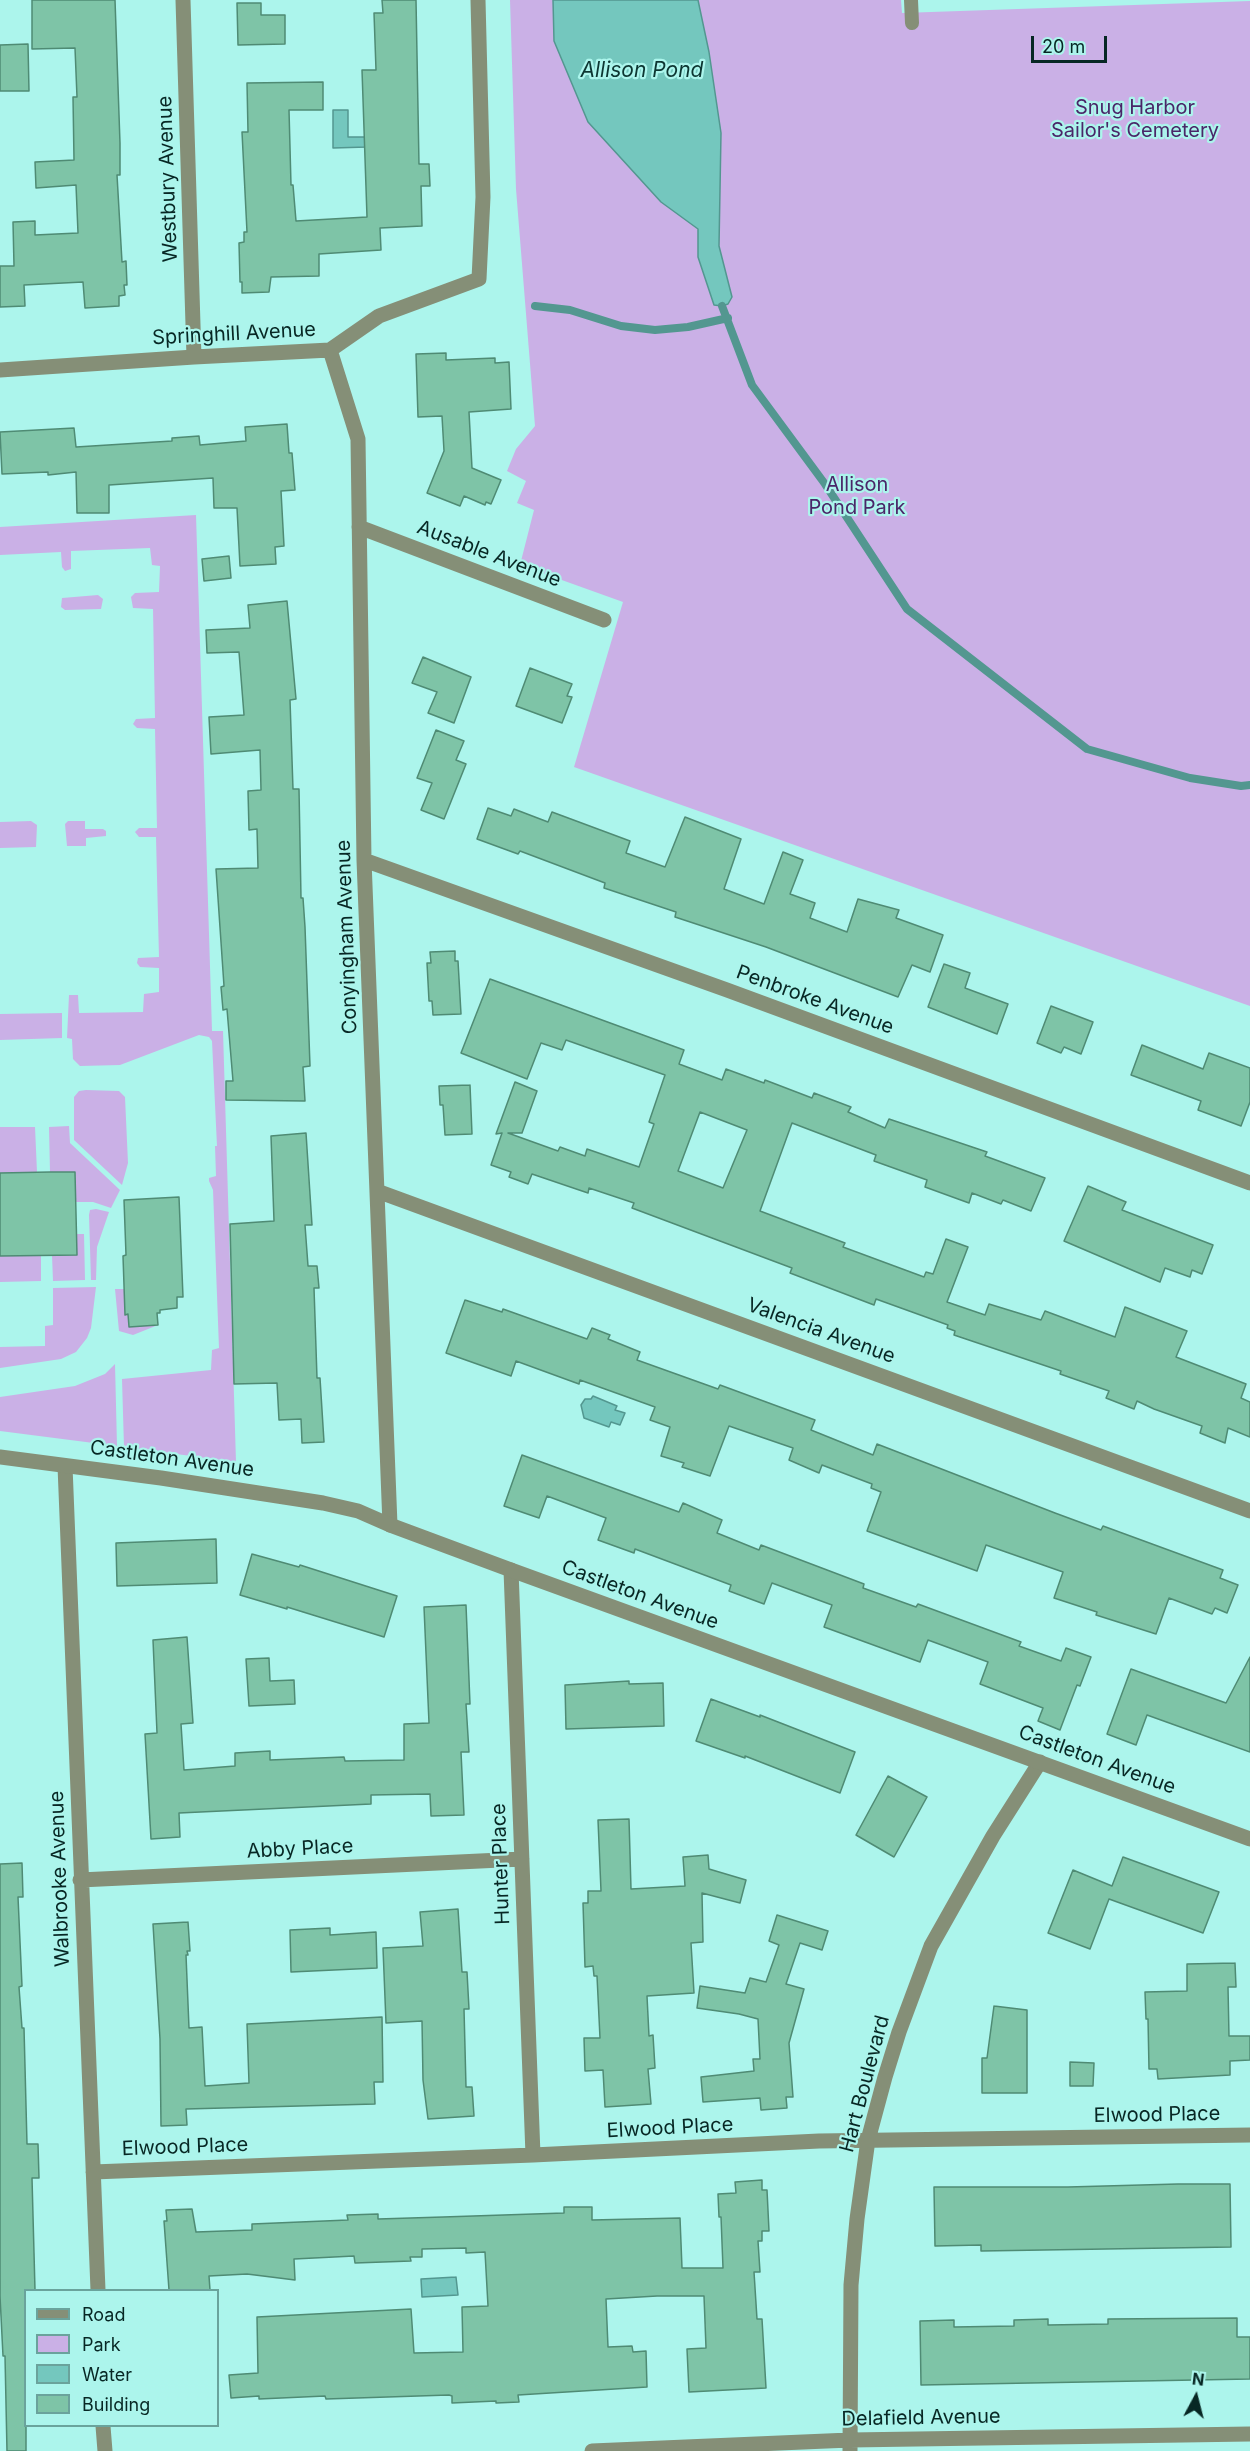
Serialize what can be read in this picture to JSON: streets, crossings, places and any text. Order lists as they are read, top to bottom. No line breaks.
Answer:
{"streets":{"street":["Westbury Avenue","Springhill Avenue","Ausable Avenue","Conyingham Avenue","Penbroke Avenue","Valencia Avenue","Castleton Avenue","Abby Place","Hunter Place","Walbrooke Avenue","Hart Boulevard","Elwood Place","Delafield Avenue"]},"crossings":[["Westbury Avenue","Springhill Avenue"],["Springhill Avenue","Conyingham Avenue"],["Ausable Avenue","Conyingham Avenue"],["Conyingham Avenue","Penbroke Avenue"],["Conyingham Avenue","Valencia Avenue"],["Conyingham Avenue","Castleton Avenue"],["Castleton Avenue","Hunter Place"],["Castleton Avenue","Walbrooke Avenue"],["Castleton Avenue","Hart Boulevard"],["Abby Place","Hunter Place"],["Abby Place","Walbrooke Avenue"],["Hunter Place","Elwood Place"],["Walbrooke Avenue","Elwood Place"],["Hart Boulevard","Elwood Place"],["Hart Boulevard","Delafield Avenue"]],"water":["Allison Pond"],"parks":["Snug Harbor Sailor's Cemetery","Allison Pond Park"],"legend":["Road","Park","Water","Building"],"scale_bar":"20 m","north":"top"}
